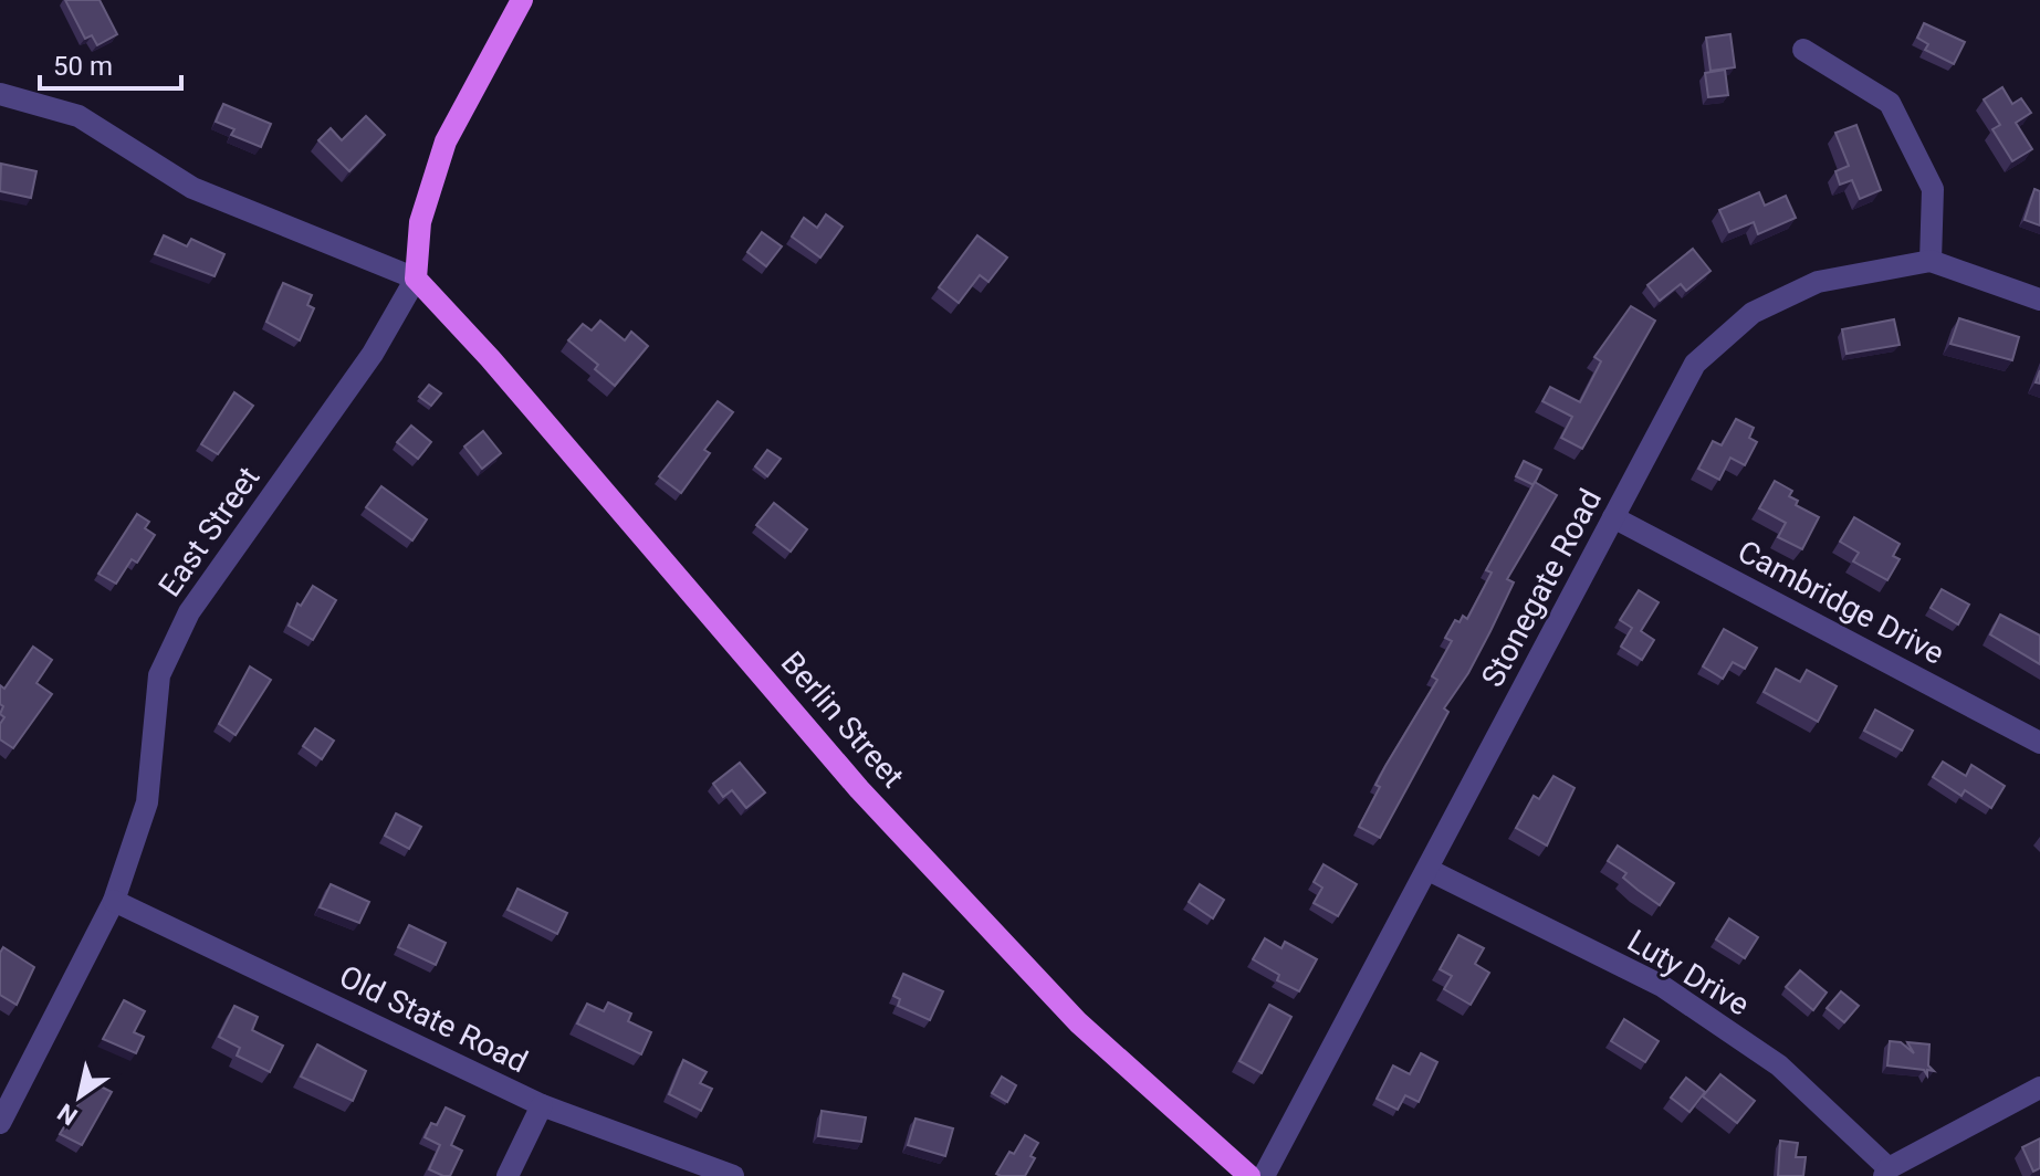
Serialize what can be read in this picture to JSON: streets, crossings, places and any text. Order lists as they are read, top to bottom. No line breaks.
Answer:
{"streets":{"main road":["East Street","Berlin Street"],"street":["Stonegate Road","Cambridge Drive","Luty Drive","Old State Road"]},"crossings":[["East Street","Berlin Street"],["East Street","Old State Road"],["Stonegate Road","Cambridge Drive"],["Stonegate Road","Luty Drive"]],"scale_bar":"50 m","north":"bottom left"}
